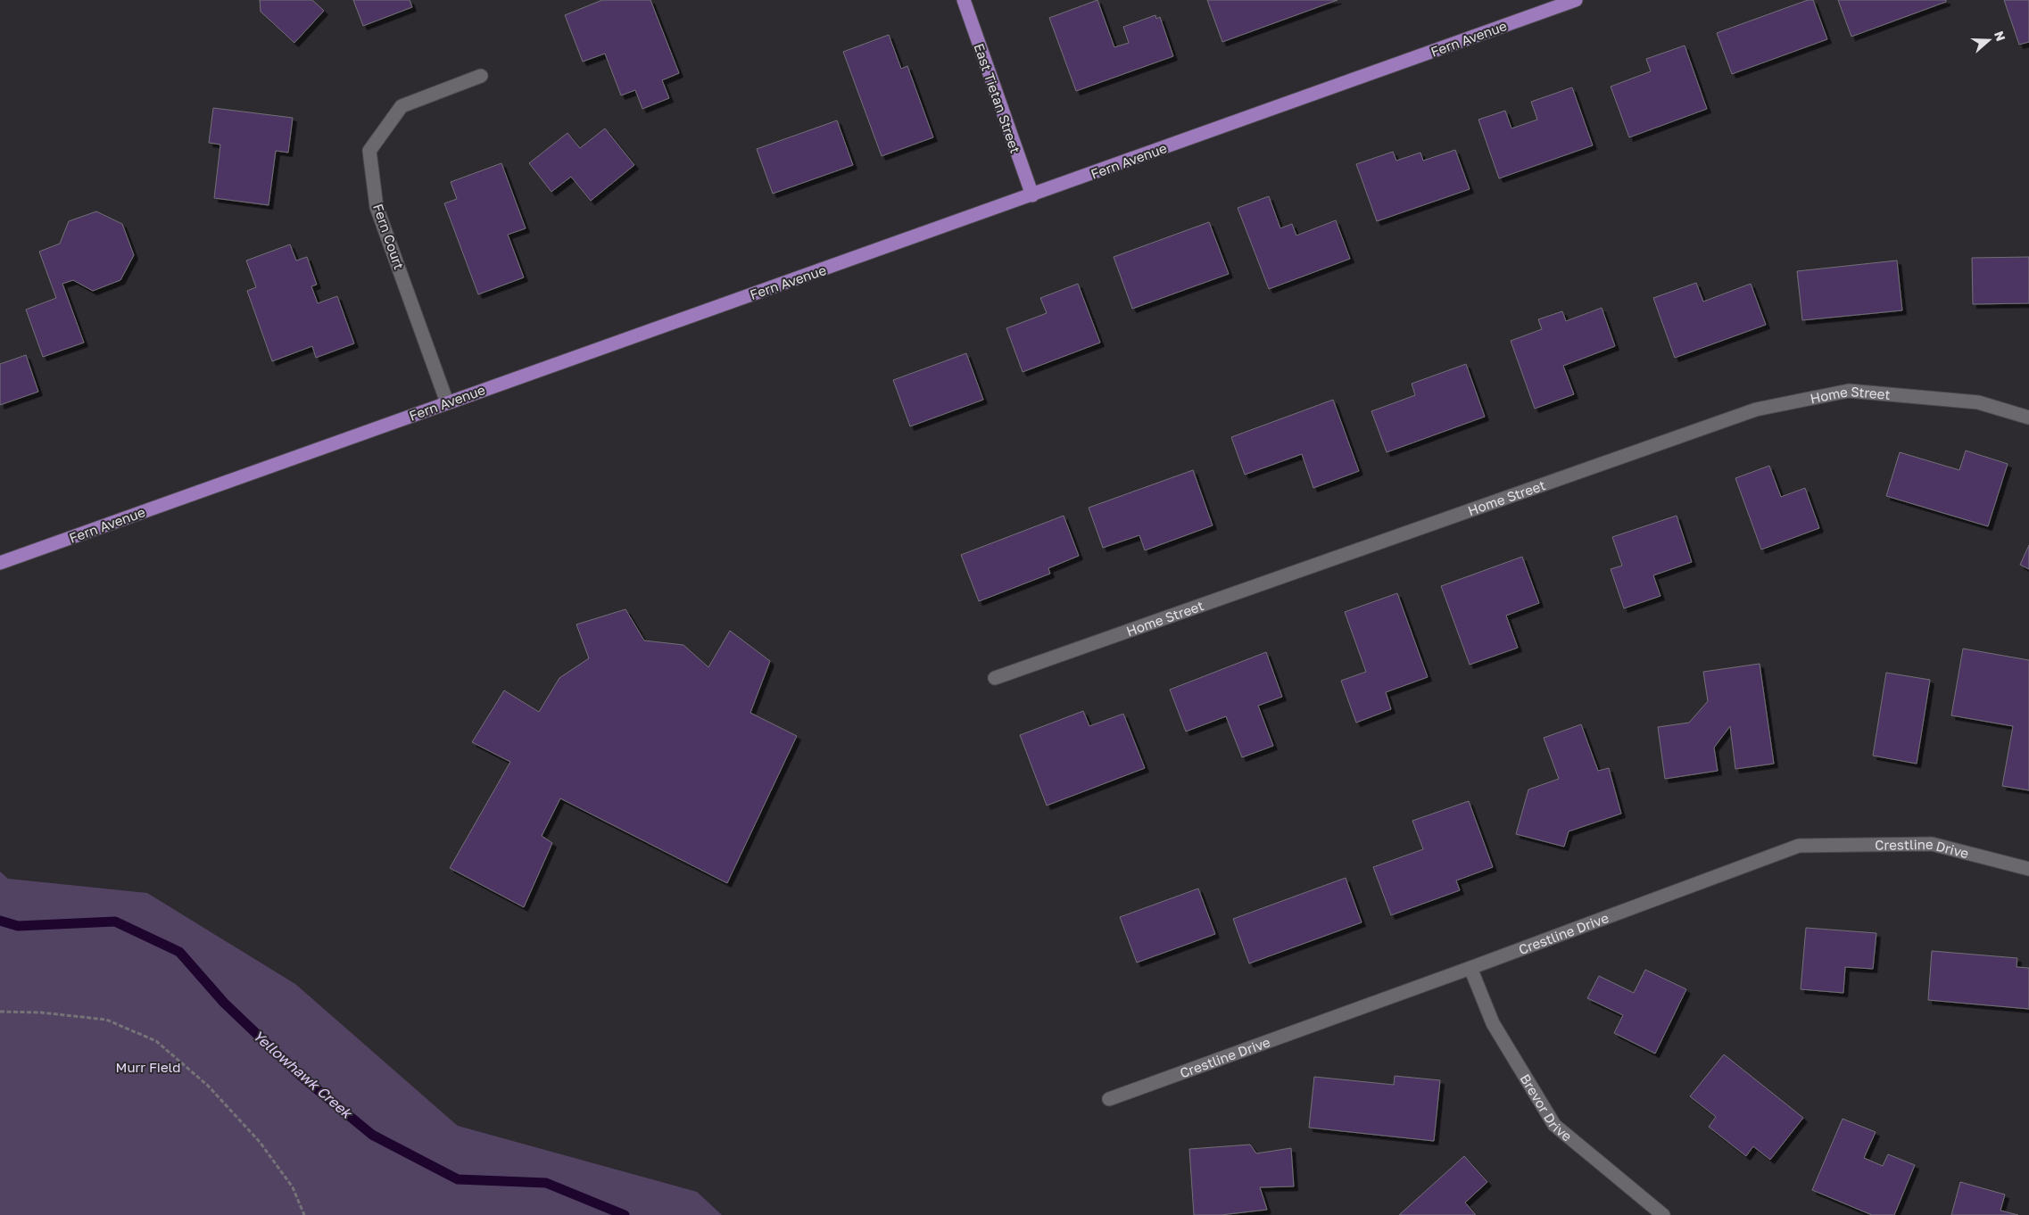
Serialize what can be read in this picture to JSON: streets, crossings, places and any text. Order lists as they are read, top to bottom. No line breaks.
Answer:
{"streets":{"main road":["Fern Avenue","East Tietan Street"],"street":["Fern Court","Home Street","Crestline Drive","Brevor Drive"]},"crossings":[["Fern Avenue","East Tietan Street"],["Fern Avenue","Fern Court"],["Crestline Drive","Brevor Drive"]],"water":["Yellowhawk Creek"],"parks":["Murr Field"],"north":"right"}
